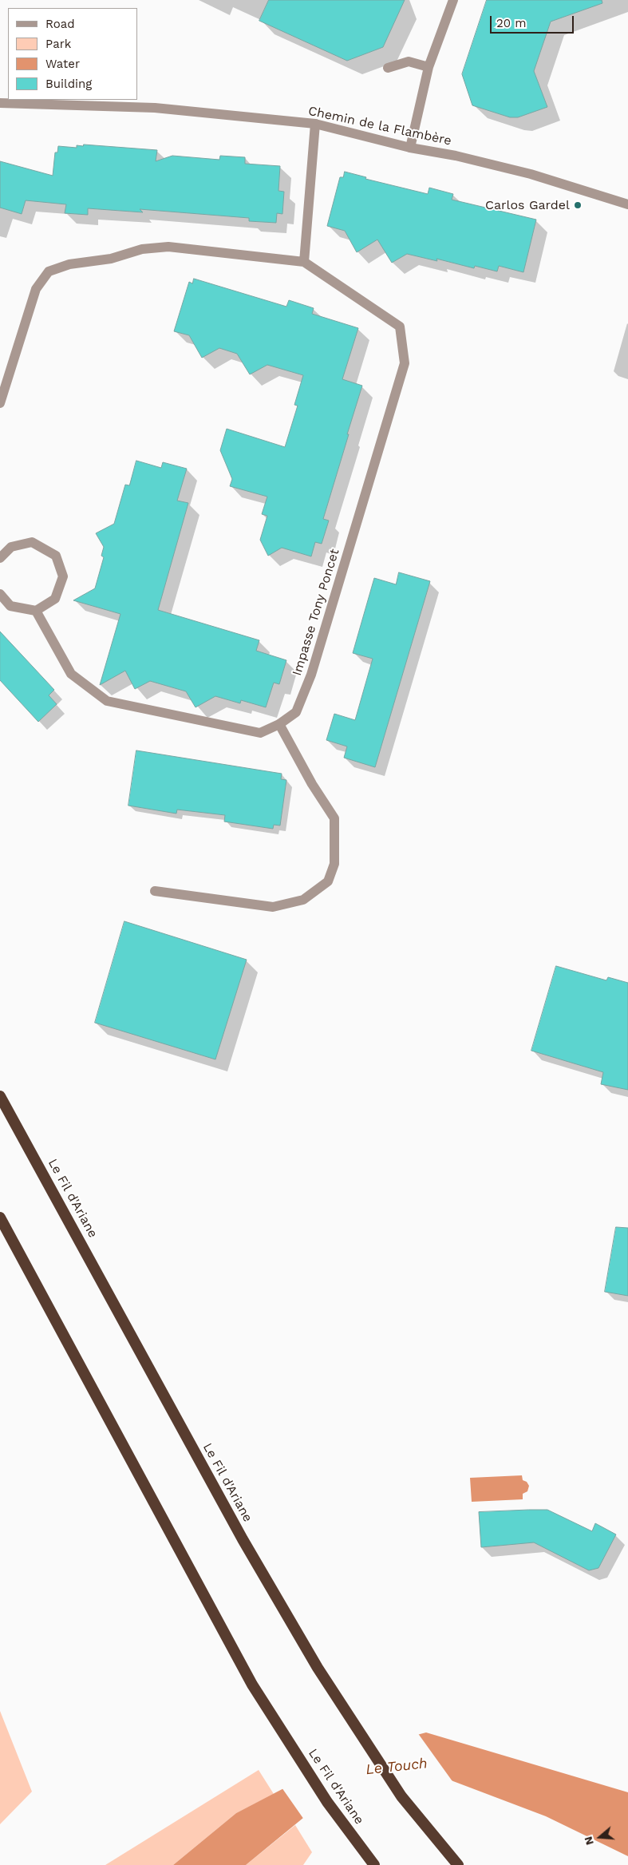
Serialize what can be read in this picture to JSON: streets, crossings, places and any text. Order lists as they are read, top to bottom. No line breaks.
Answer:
{"streets":{"highway":["Le Fil d'Ariane"],"street":["Chemin de la Flambère","Impasse Tony Poncet"]},"water":["Le Touch"],"places":["Carlos Gardel"],"legend":["Road","Park","Water","Building"],"scale_bar":"20 m","north":"left"}
